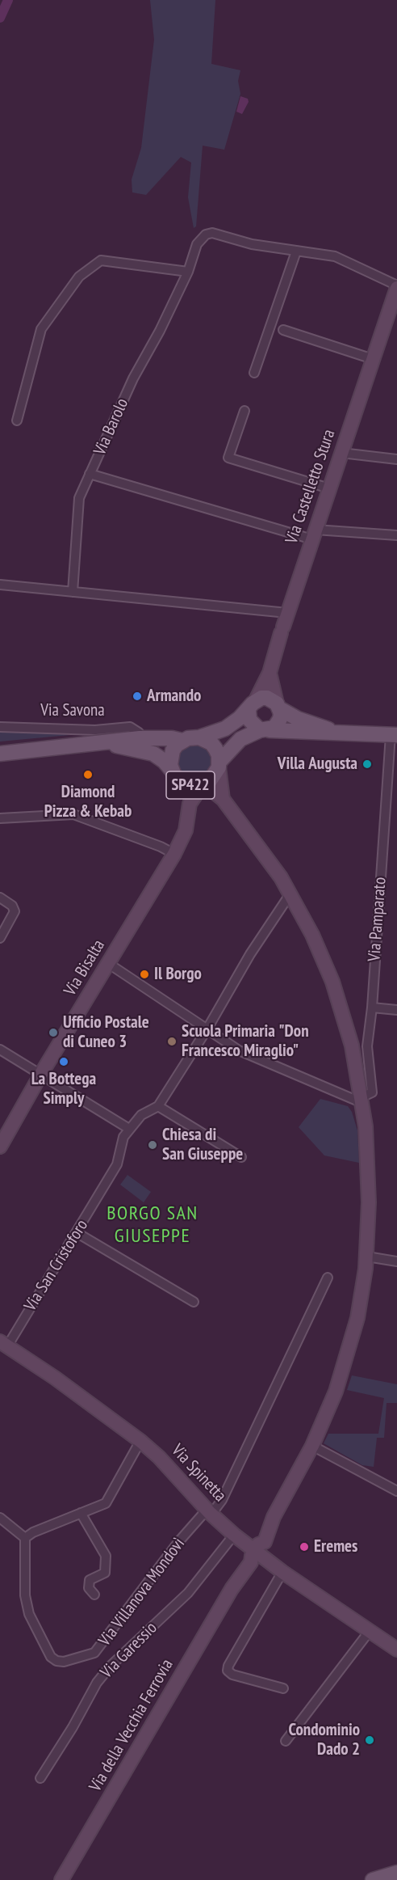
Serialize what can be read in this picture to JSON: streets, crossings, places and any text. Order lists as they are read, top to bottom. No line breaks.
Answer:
{"streets":{"main road":["Via Savona","SP422"],"street":["Via Barolo","Via Castelletto Stura","Via Pamparato","Via Bisalta","Via San Cristoforo","Via Spinetta","Via Villanova Mondovì","Via Garessio","Via della Vecchia Ferrovia"]},"crossings":[["Via Barolo","Via Castelletto Stura"],["Via Castelletto Stura","SP422"],["Via Savona","SP422"],["Via Savona","Via Bisalta"],["Via Savona","Via della Vecchia Ferrovia"],["SP422","Via Bisalta"],["SP422","Via della Vecchia Ferrovia"],["Via Pamparato","Via della Vecchia Ferrovia"],["Via Bisalta","Via della Vecchia Ferrovia"],["Via San Cristoforo","Via Spinetta"],["Via San Cristoforo","Via della Vecchia Ferrovia"],["Via Spinetta","Via Villanova Mondovì"],["Via Spinetta","Via Garessio"],["Via Spinetta","Via della Vecchia Ferrovia"]],"districts":["BORGO SAN GIUSEPPE"],"places":["Armando","Villa Augusta","Diamond Pizza & Kebab","Il Borgo","Ufficio Postale di Cuneo 3","Scuola Primaria \"Don Francesco Miraglio\"","La Bottega Simply","Chiesa di San Giuseppe","Eremes","Condominio Dado 2"]}
